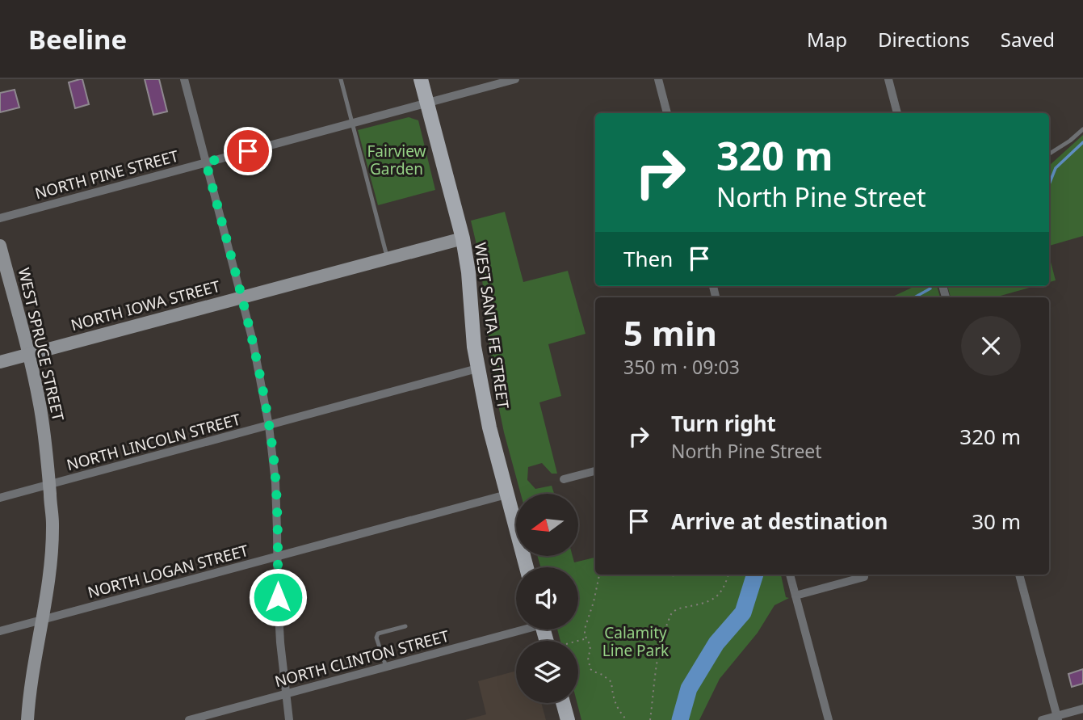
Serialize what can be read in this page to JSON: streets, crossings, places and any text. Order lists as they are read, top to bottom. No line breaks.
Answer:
{"streets":{"main road":["WEST SANTA FE STREET"],"street":["NORTH PINE STREET","NORTH IOWA STREET","WEST SPRUCE STREET","NORTH LINCOLN STREET","NORTH LOGAN STREET","NORTH CLINTON STREET"]},"crossings":[["NORTH PINE STREET","WEST SANTA FE STREET"],["NORTH IOWA STREET","WEST SANTA FE STREET"],["NORTH IOWA STREET","WEST SPRUCE STREET"],["WEST SANTA FE STREET","NORTH LINCOLN STREET"],["WEST SANTA FE STREET","NORTH LOGAN STREET"],["WEST SPRUCE STREET","NORTH LINCOLN STREET"],["WEST SPRUCE STREET","NORTH LOGAN STREET"]],"parks":["Fairview Garden","Calamity Line Park"],"north":"left","page":{"header":"Beeline","nav":["Map","Directions","Saved"],"turn":["320 m","North Pine Street"],"then":"Then","heading":["5 min","350 m · 09:03"],"list":[{"name":"Turn right","note":"North Pine Street","value":"320 m"},{"name":"Arrive at destination","value":"30 m"}]}}
